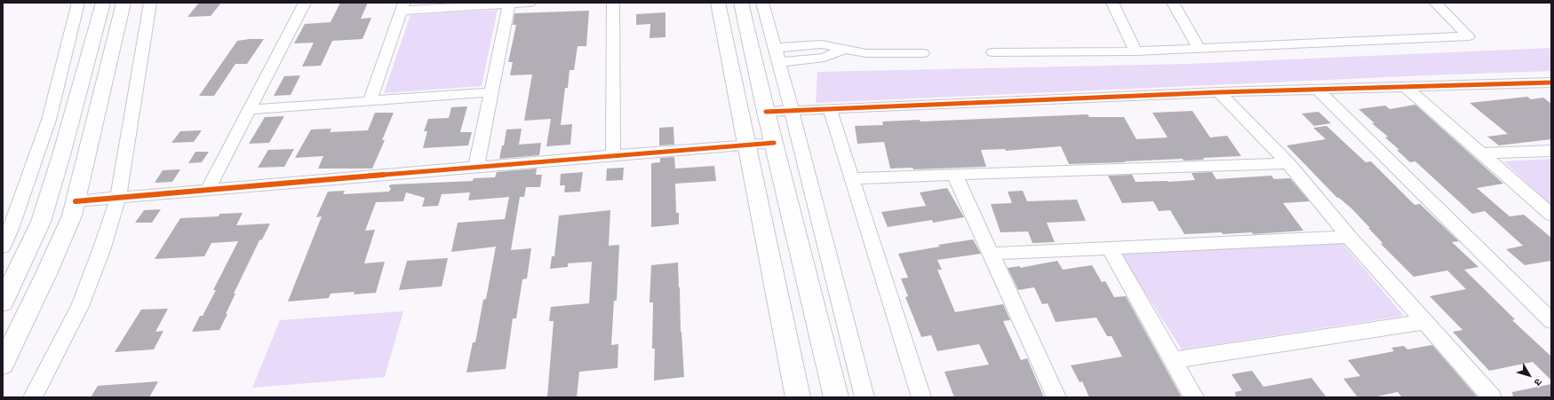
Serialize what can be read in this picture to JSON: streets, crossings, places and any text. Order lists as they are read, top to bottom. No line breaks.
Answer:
{"north":"bottom right"}
